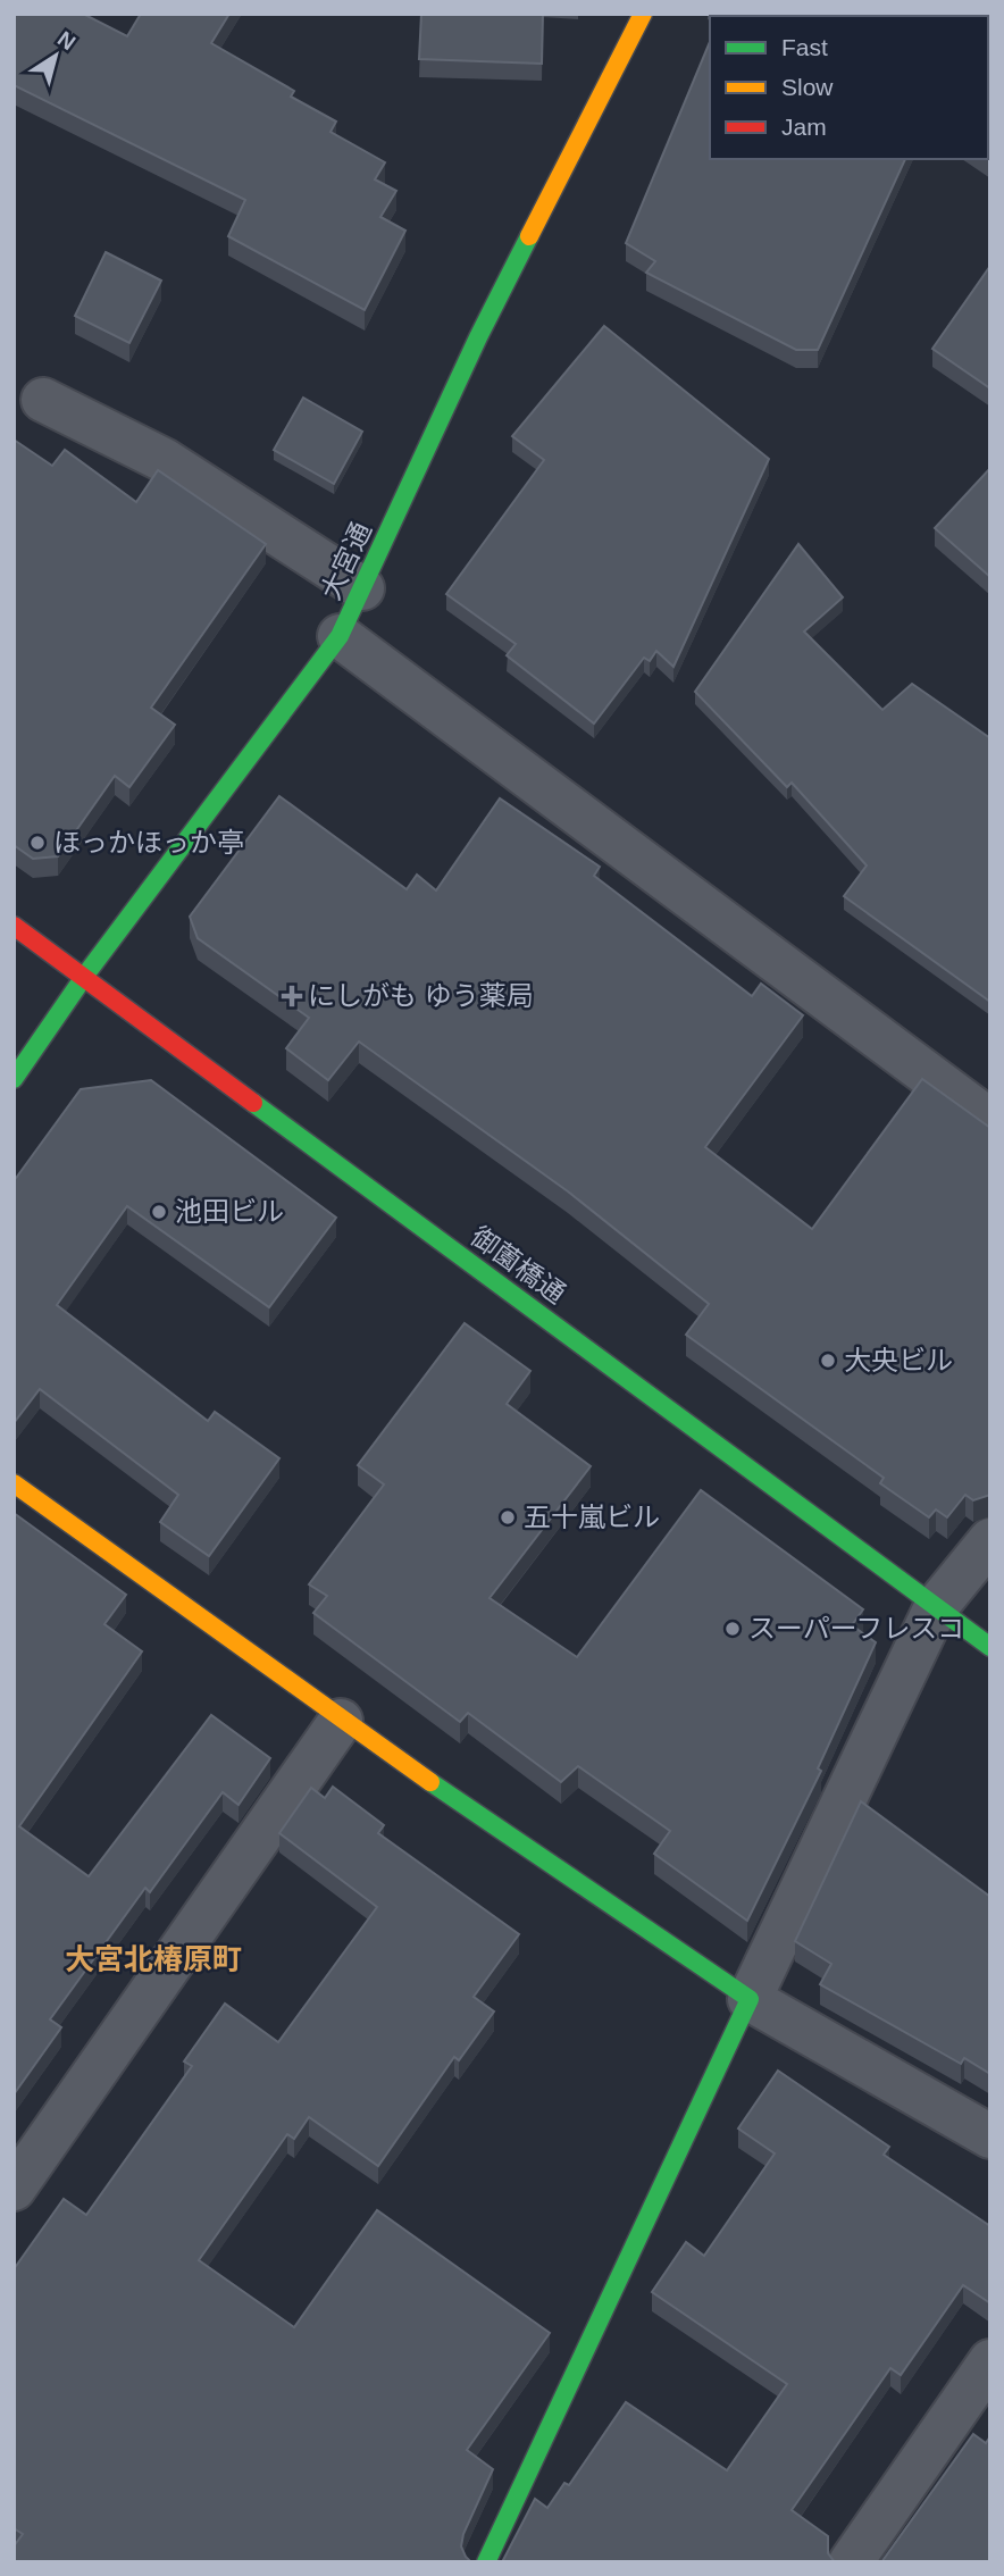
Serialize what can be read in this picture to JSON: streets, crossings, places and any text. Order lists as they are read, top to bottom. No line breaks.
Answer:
{"streets":{"street":["大宮通","御薗橋通"]},"crossings":[["大宮通","御薗橋通"]],"districts":["大宮北椿原町"],"places":{"other":["ほっかほっか亭","池田ビル","大央ビル","五十嵐ビル","スーパーフレスコ"],"health":["にしがも ゆう薬局"]},"legend":["Fast","Slow","Jam"],"north":"top right"}
